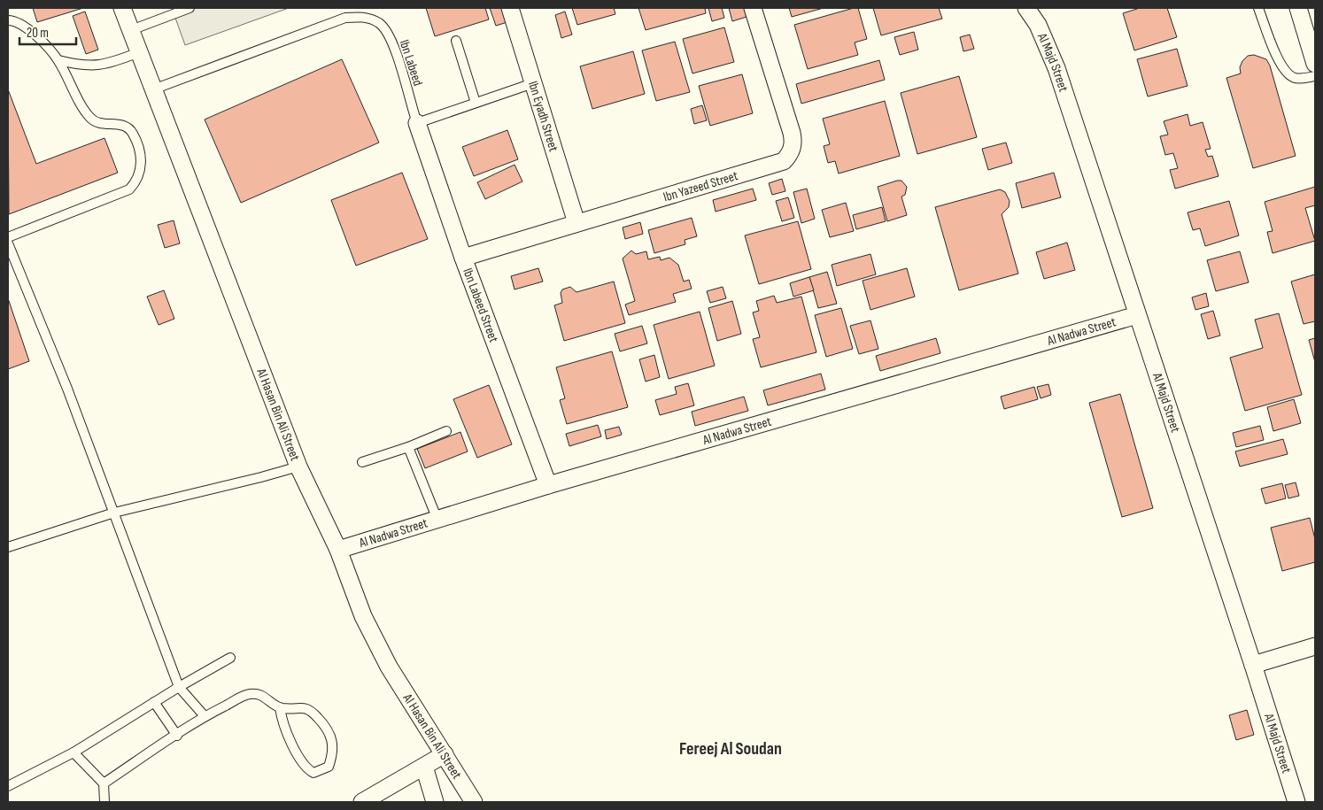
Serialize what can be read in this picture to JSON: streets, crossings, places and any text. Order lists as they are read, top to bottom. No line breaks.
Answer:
{"streets":{"street":["Al Majd Street","Ibn Eyadh Street","Ibn Yazeed Street","Ibn Labeed Street","Al Nadwa Street","Al Hasan Bin Ali Street"],"lane":["Ibn Labeed"]},"crossings":[["Ibn Labeed","Ibn Labeed Street"],["Ibn Labeed","Al Hasan Bin Ali Street"],["Al Majd Street","Al Nadwa Street"],["Ibn Eyadh Street","Ibn Yazeed Street"],["Ibn Yazeed Street","Ibn Labeed Street"],["Ibn Labeed Street","Al Nadwa Street"],["Al Nadwa Street","Al Hasan Bin Ali Street"]],"districts":["Fereej Al Soudan"],"scale_bar":"20 m"}
